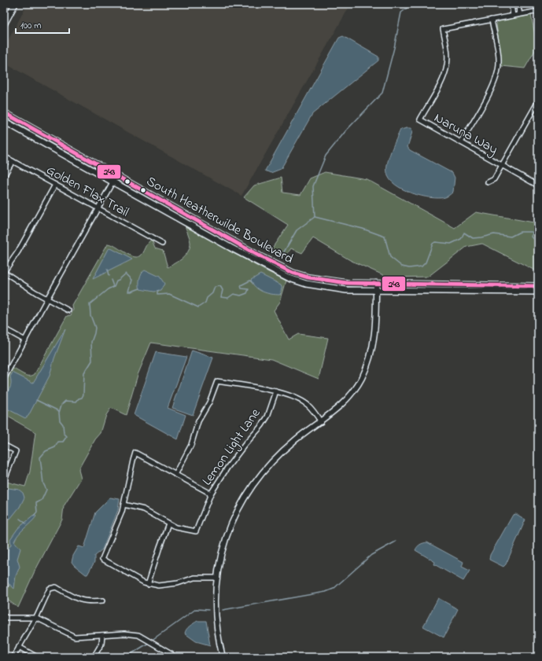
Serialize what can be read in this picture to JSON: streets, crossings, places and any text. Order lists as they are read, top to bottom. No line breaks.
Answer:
{"streets":{"main road":["South Heatherwilde Boulevard"],"street":["Naruna Way","Golden Flax Trail","Lemon Light Lane"]},"lines":["transit line 243"],"scale_bar":"100 m"}
